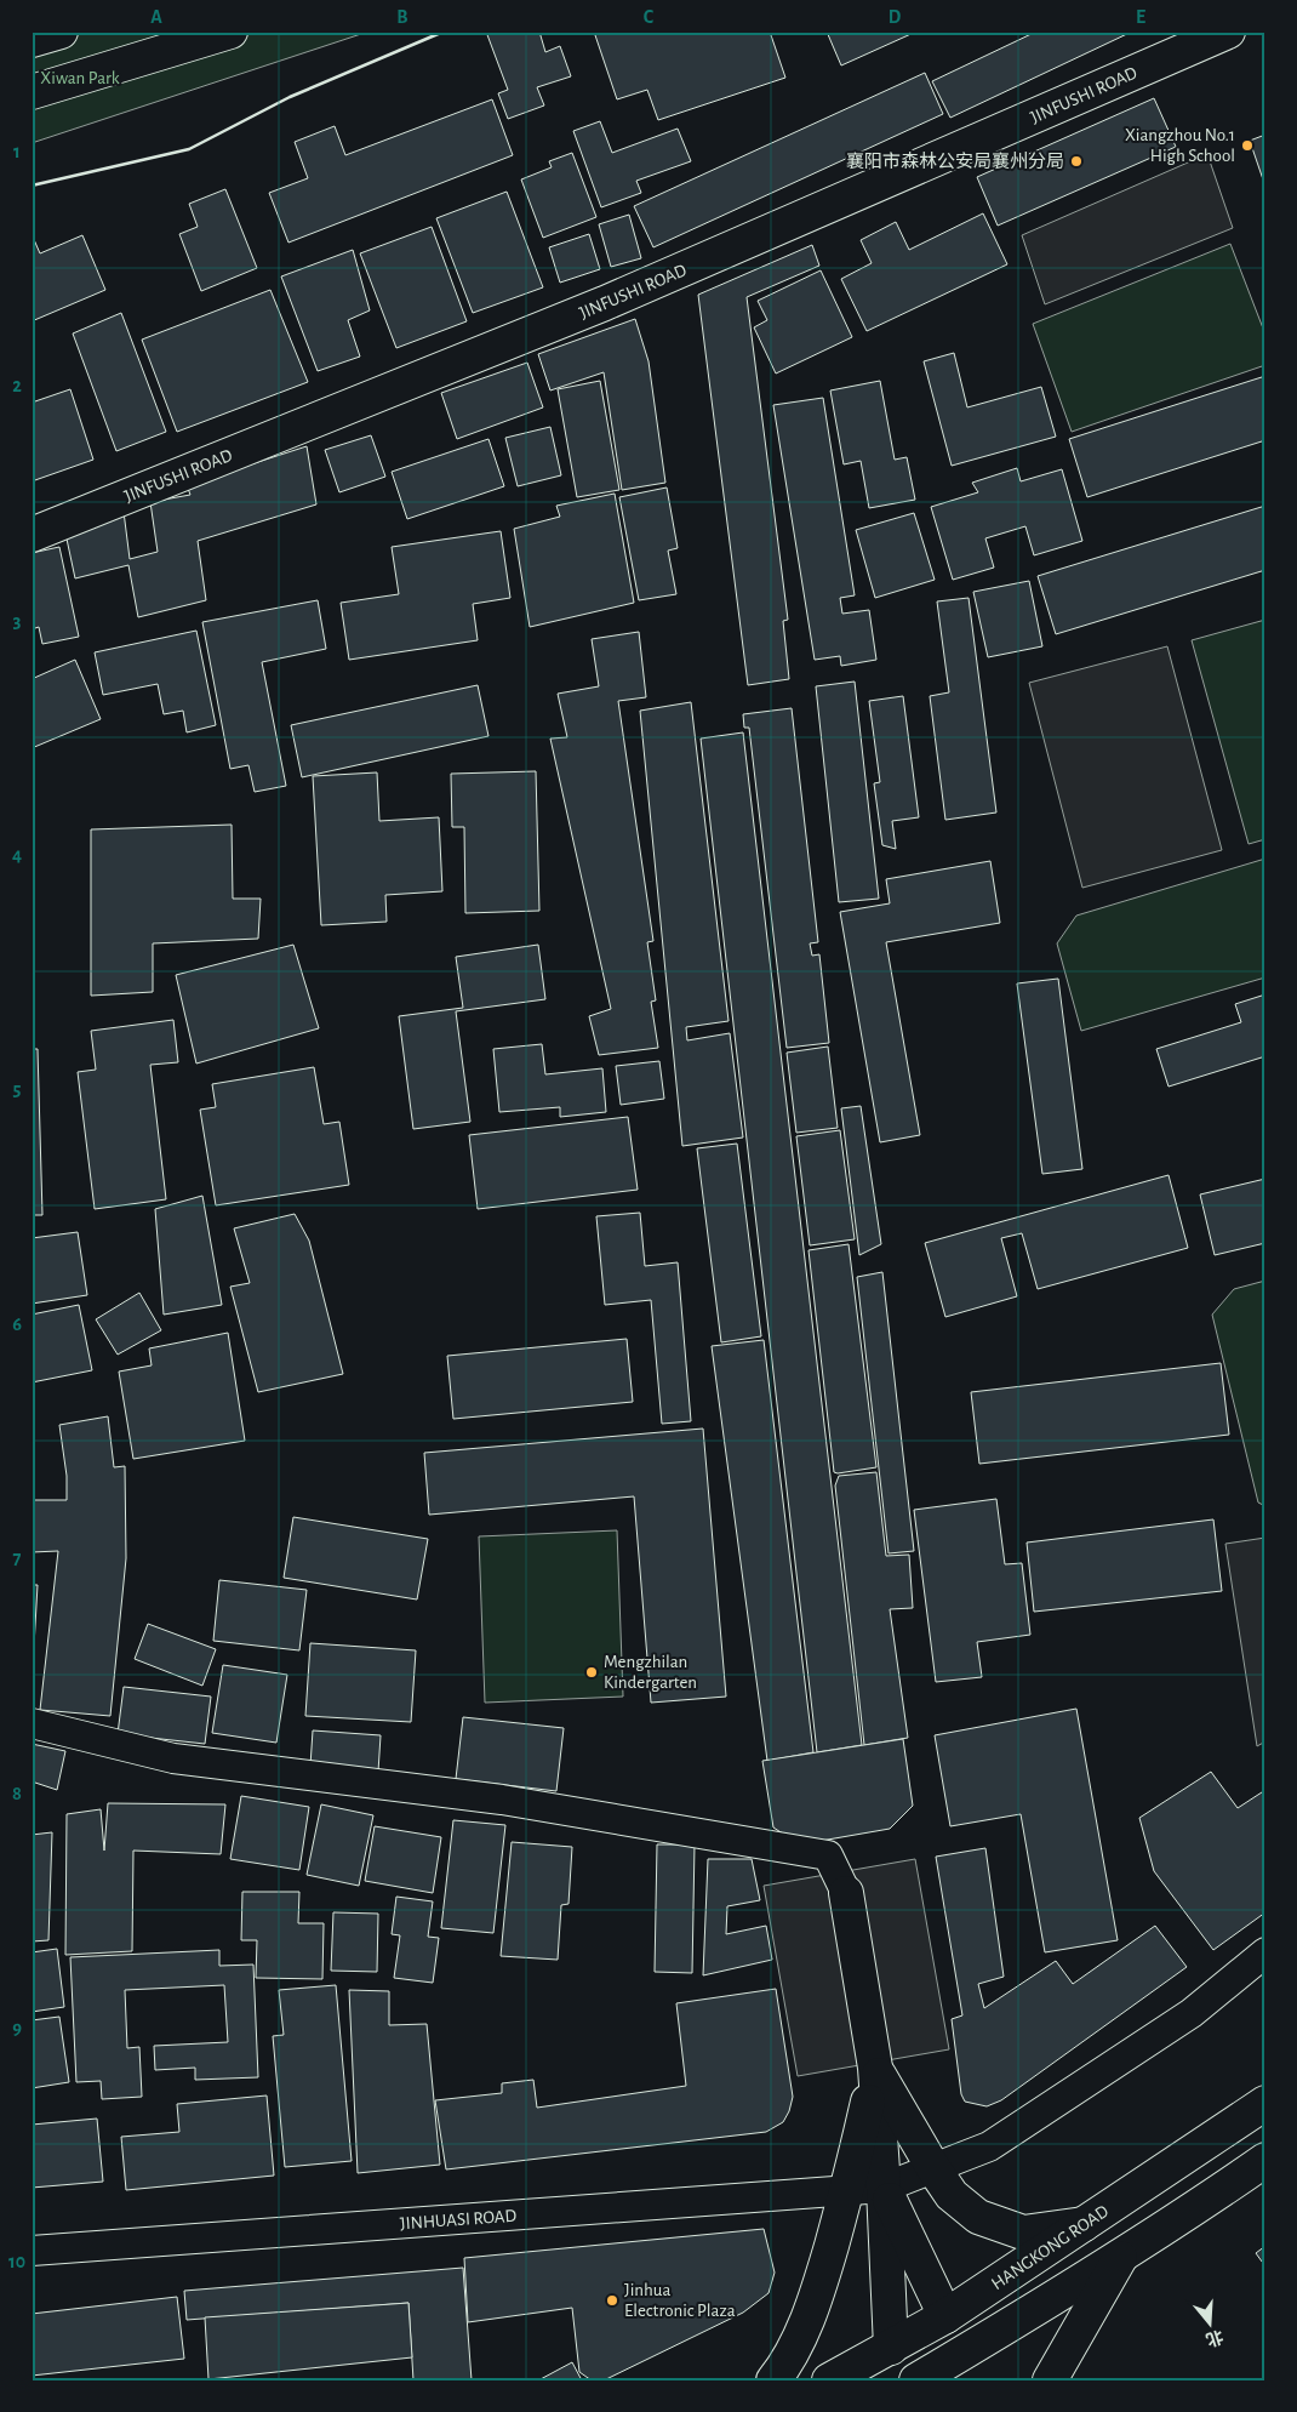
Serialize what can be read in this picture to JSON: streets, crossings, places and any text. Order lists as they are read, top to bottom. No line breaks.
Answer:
{"streets":{"street":["JINFUSHI ROAD","JINHUASI ROAD","HANGKONG ROAD"]},"parks":["Xiwan Park"],"places":["Xiangzhou No.1 High School","襄阳市森林公安局襄州分局","Mengzhilan Kindergarten","Jinhua Electronic Plaza"],"north":"bottom","grid":{"columns":["A","B","C","D","E"],"rows":["1","2","3","4","5","6","7","8","9","10"]}}
